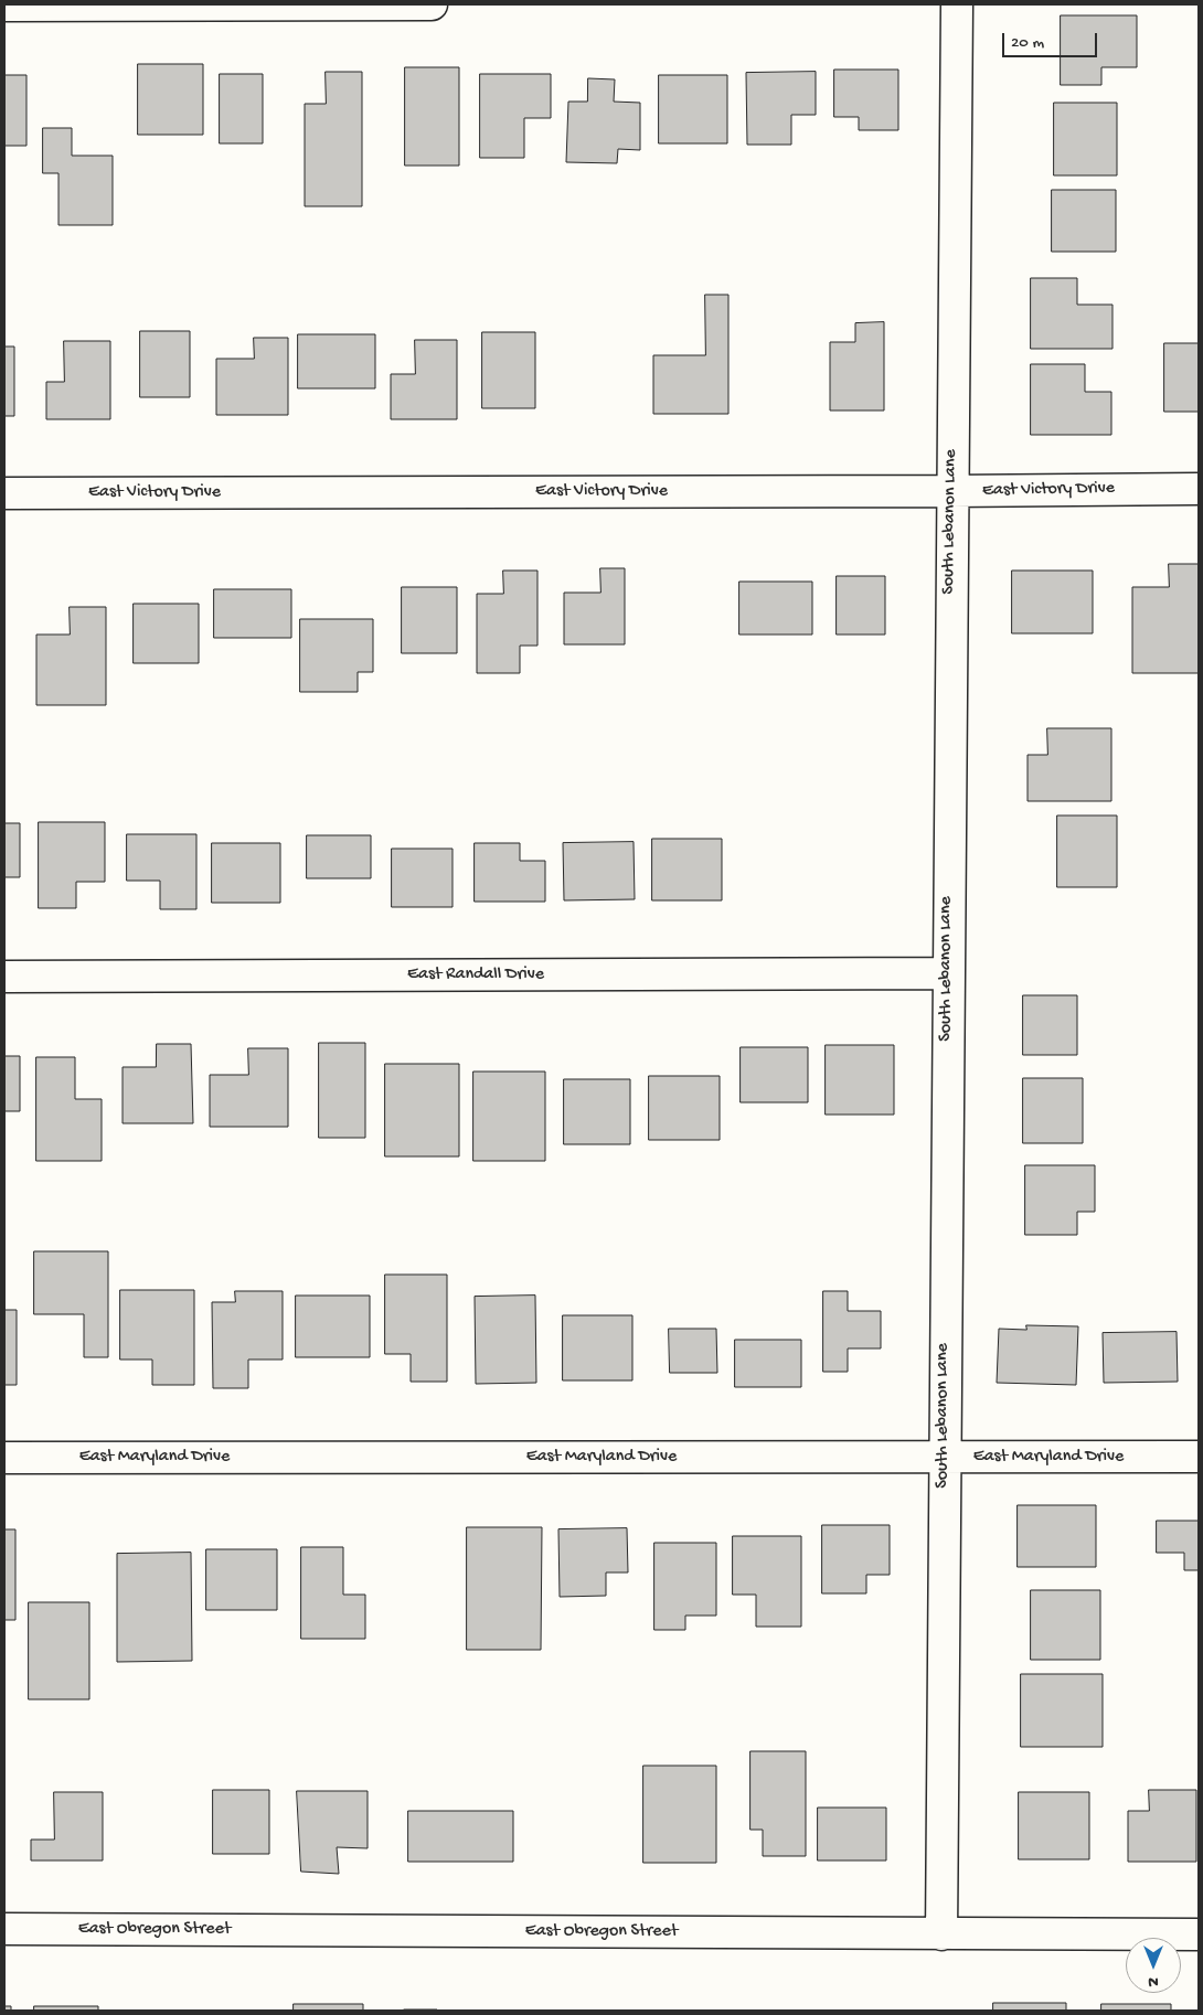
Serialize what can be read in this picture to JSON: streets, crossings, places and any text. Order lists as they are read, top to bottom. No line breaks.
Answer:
{"streets":{"street":["East Victory Drive","South Lebanon Lane","East Randall Drive","East Maryland Drive","East Obregon Street"]},"crossings":[["East Victory Drive","South Lebanon Lane"],["South Lebanon Lane","East Randall Drive"],["South Lebanon Lane","East Maryland Drive"],["South Lebanon Lane","East Obregon Street"]],"scale_bar":"20 m","north":"bottom"}
